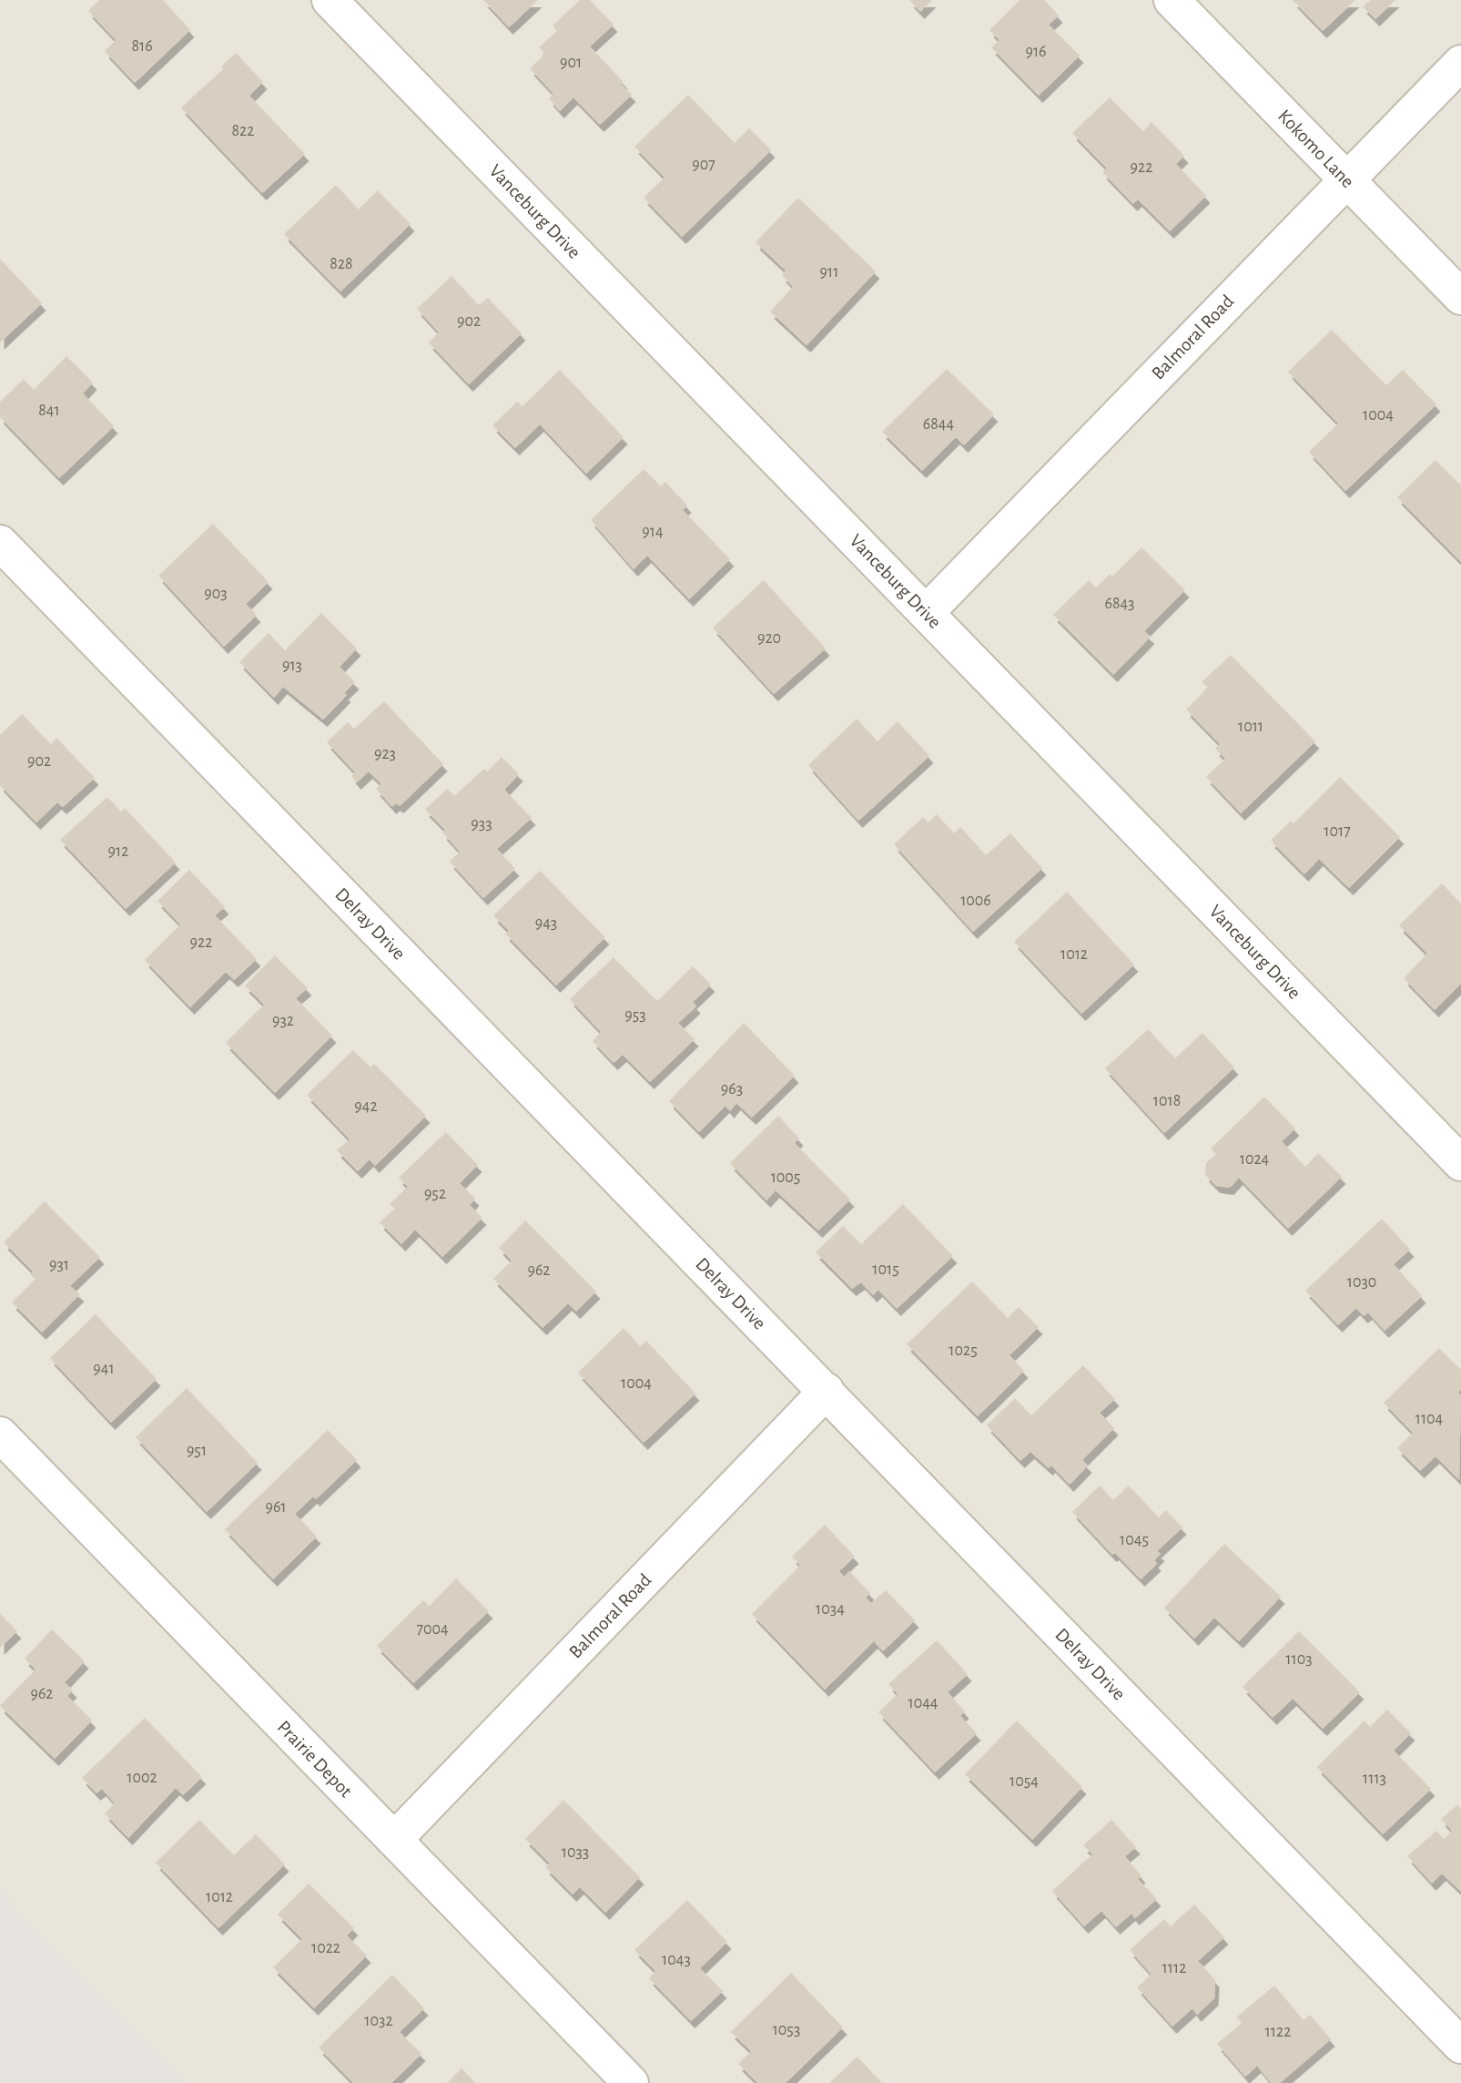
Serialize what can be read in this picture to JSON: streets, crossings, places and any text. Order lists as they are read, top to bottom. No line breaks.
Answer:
{"streets":{"street":["Kokomo Lane","Vanceburg Drive","Balmoral Road","Delray Drive","Prairie Depot"]},"crossings":[["Kokomo Lane","Balmoral Road"],["Vanceburg Drive","Balmoral Road"],["Balmoral Road","Delray Drive"],["Balmoral Road","Prairie Depot"]],"house_numbers":["816","916","901","822","907","922","828","911","902","841","1004","6844","914","903","6843","920","913","1011","923","902","933","1017","912","1006","943","922","1012","953","932","963","1018","942","1024","1005","952","931","1015","962","1030","1025","941","1004","1104","951","961","1045","1034","7004","1103","962","1044","1002","1113","1054","1033","1012","1022","1043","1112","1032","1053","1122"]}
